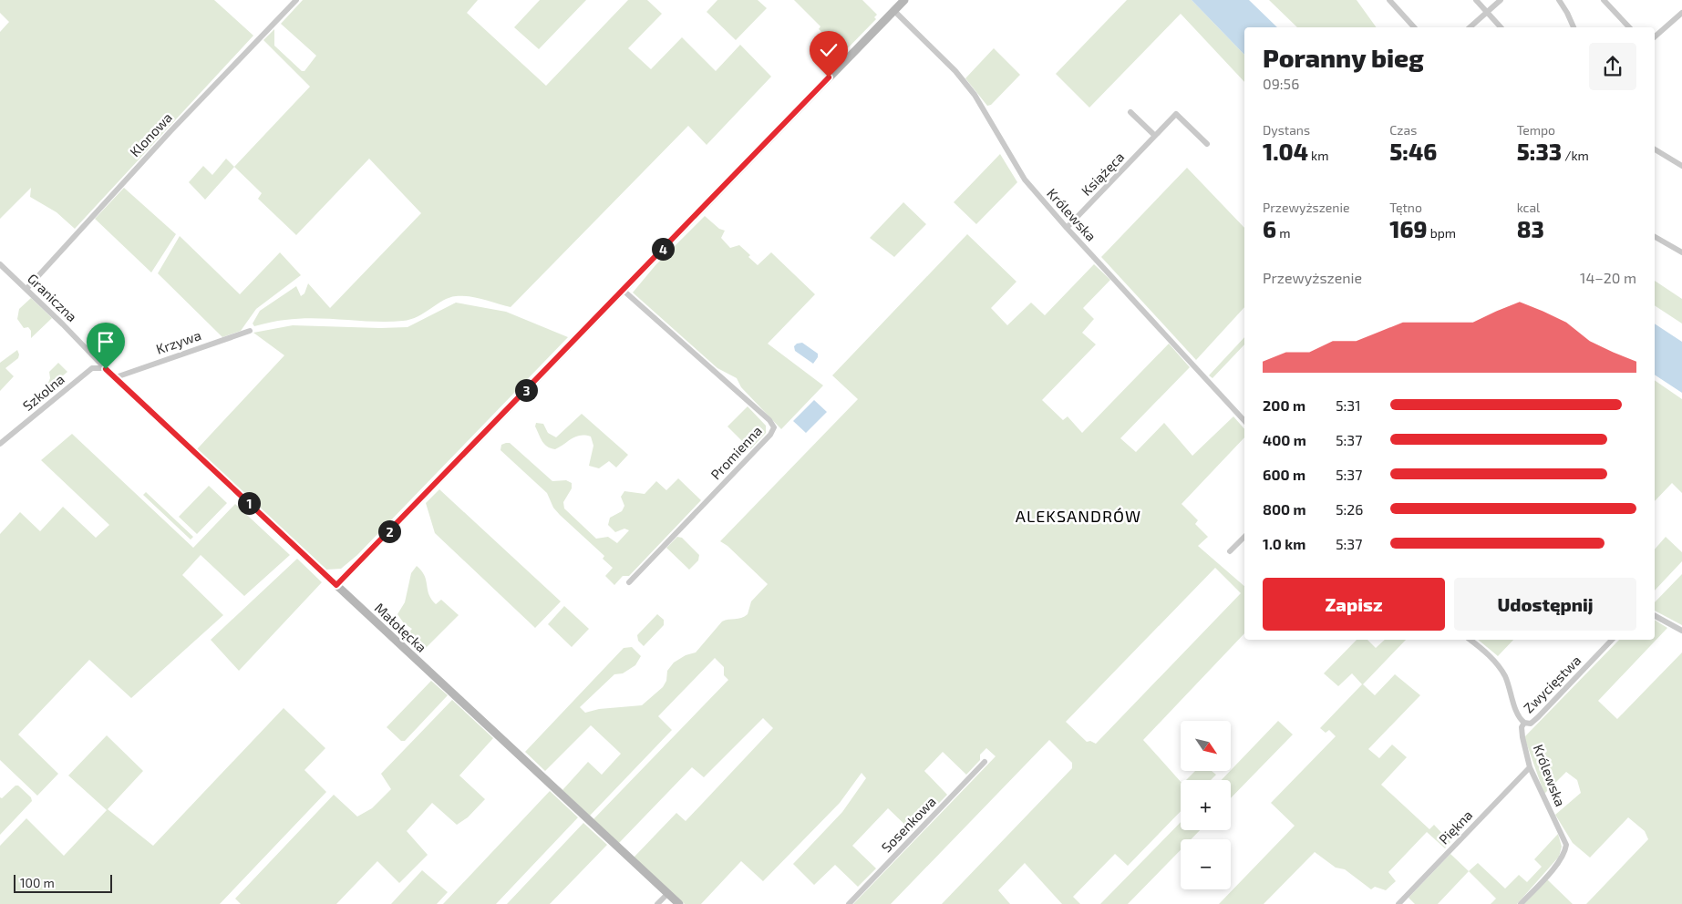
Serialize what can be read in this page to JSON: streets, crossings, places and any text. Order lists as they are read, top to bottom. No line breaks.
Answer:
{"streets":{"street":["Klonowa","Książęca","Królewska","Graniczna","Krzywa","Szkolna","Promienna","Małołęcka","Zwycięstwa","Sosenkowa","Piękna"]},"crossings":[["Klonowa","Graniczna"],["Książęca","Królewska"],["Królewska","Zwycięstwa"],["Królewska","Piękna"],["Graniczna","Szkolna"],["Graniczna","Małołęcka"],["Krzywa","Małołęcka"],["Szkolna","Małołęcka"]],"districts":["ALEKSANDRÓW"],"scale_bar":"100 m","north":"bottom right","page":{"heading":["Poranny bieg","09:56"],"stats":[["Dystans","1.04 km"],["Czas","5:46"],["Tempo","5:33 /km"],["Przewyższenie","6 m"],["Tętno","169 bpm"],["kcal","83"]],"pins":["4","3","1","2"],"chart":["Przewyższenie","14–20 m"],"list":[{"name":"200 m","note":"5:31"},{"name":"400 m","note":"5:37"},{"name":"600 m","note":"5:37"},{"name":"800 m","note":"5:26"},{"name":"1.0 km","note":"5:37"}],"buttons":["Zapisz","Udostępnij"],"map_buttons":["+","−"],"scale":"100 m"}}
